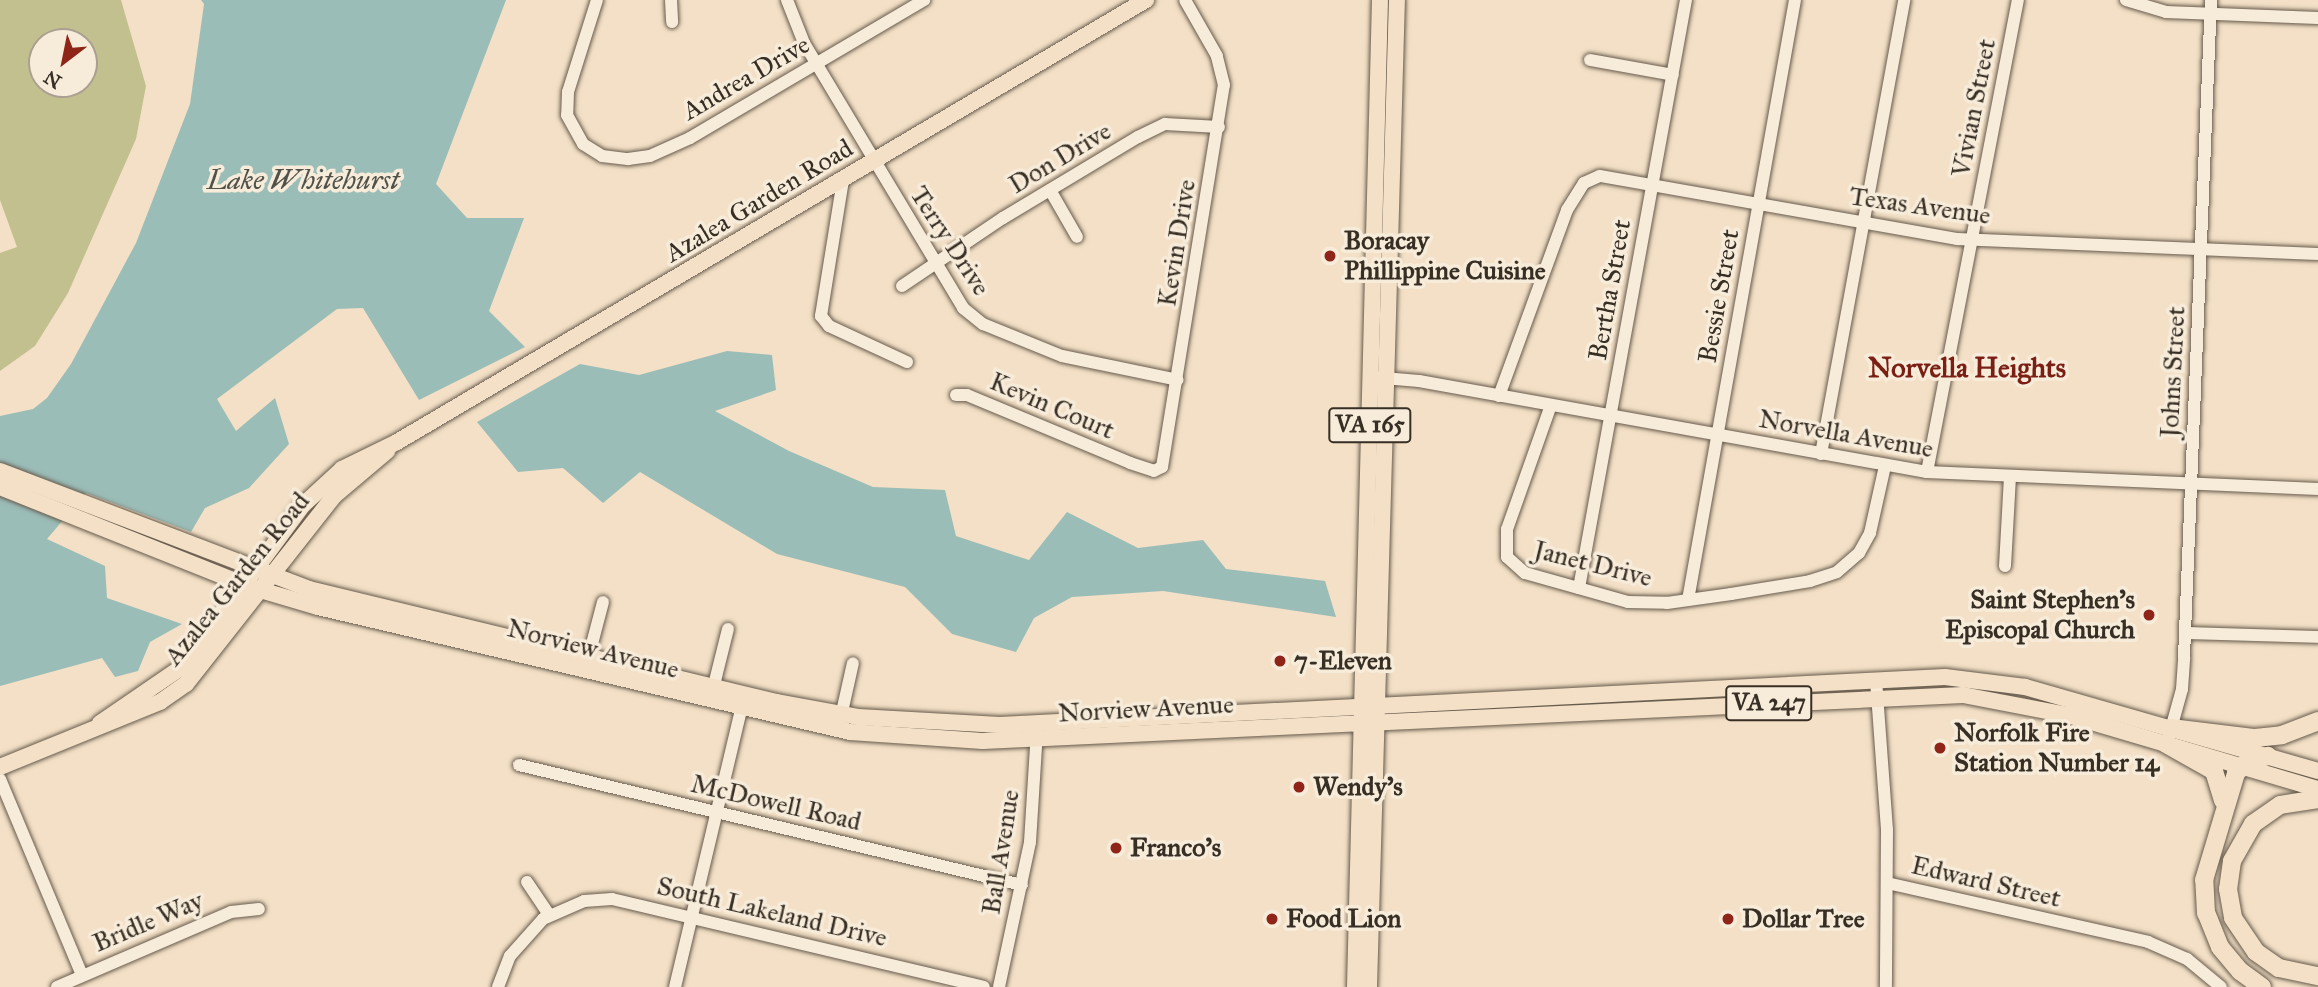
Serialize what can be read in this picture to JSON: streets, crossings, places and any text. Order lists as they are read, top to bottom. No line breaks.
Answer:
{"streets":{"main road":["Azalea Garden Road","VA 165","Norview Avenue","VA 247"],"street":["Andrea Drive","Vivian Street","Don Drive","Texas Avenue","Terry Drive","Kevin Drive","Bertha Street","Bessie Street","Johns Street","Kevin Court","Norvella Avenue","Janet Drive","McDowell Road","Ball Avenue","Edward Street","South Lakeland Drive","Bridle Way"]},"crossings":[["Andrea Drive","Terry Drive"],["Vivian Street","Texas Avenue"],["Vivian Street","Norvella Avenue"],["Don Drive","Terry Drive"],["Don Drive","Kevin Drive"],["Azalea Garden Road","Terry Drive"],["Azalea Garden Road","Norview Avenue"],["Texas Avenue","Bertha Street"],["Texas Avenue","Bessie Street"],["Texas Avenue","Johns Street"],["Texas Avenue","Norvella Avenue"],["Terry Drive","Kevin Drive"],["Kevin Drive","Kevin Court"],["Bertha Street","Norvella Avenue"],["Bertha Street","Janet Drive"],["Bessie Street","Norvella Avenue"],["Bessie Street","Janet Drive"],["Johns Street","Norvella Avenue"],["Johns Street","Norview Avenue"],["VA 165","Norvella Avenue"],["VA 165","Norview Avenue"],["Norvella Avenue","Janet Drive"],["Norview Avenue","Ball Avenue"],["Norview Avenue","Edward Street"],["McDowell Road","Ball Avenue"]],"districts":["Norvella Heights"],"water":["Lake Whitehurst"],"places":["Boracay Phillippine Cuisine","Saint Stephen's Episcopal Church","7-Eleven","Norfolk Fire Station Number 14","Wendy's","Franco's","Food Lion","Dollar Tree"],"north":"bottom left"}
